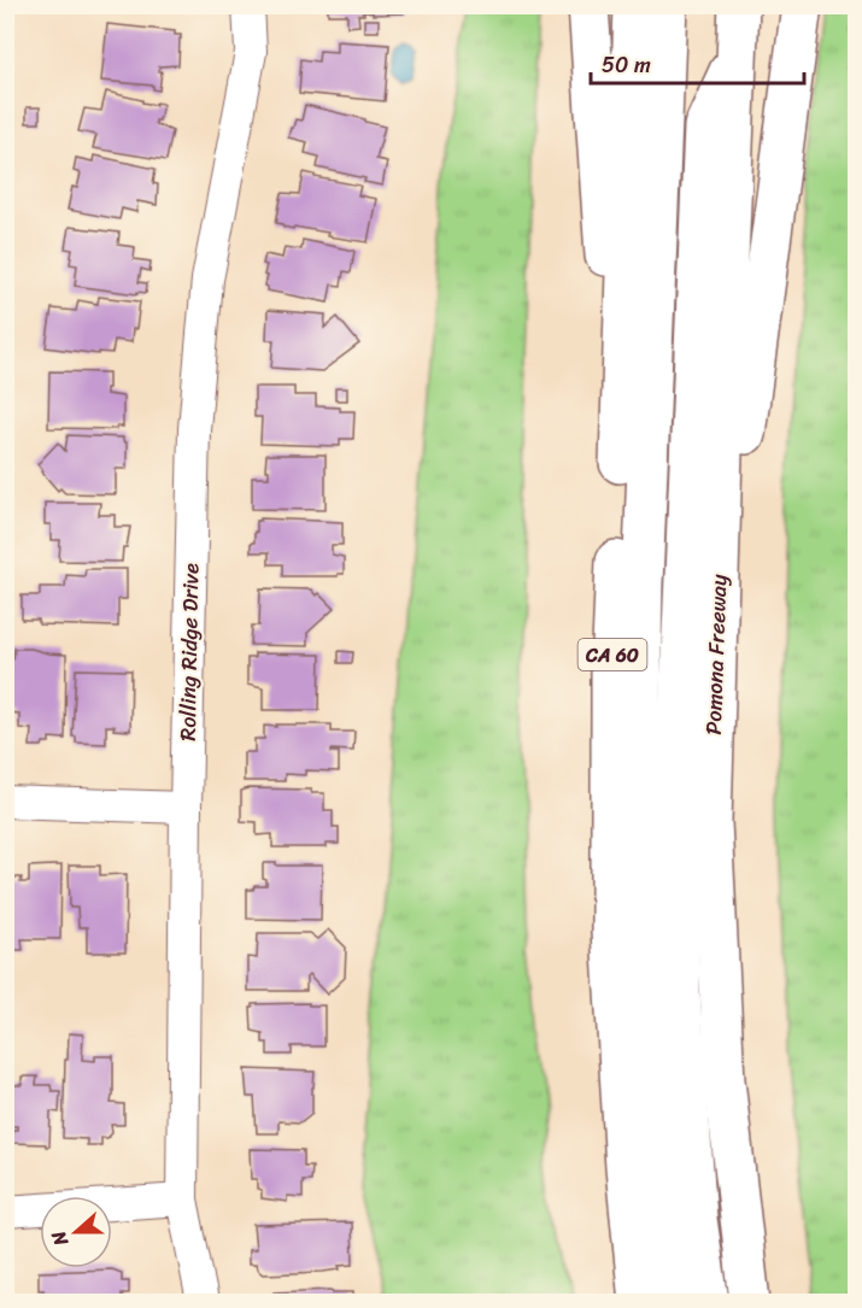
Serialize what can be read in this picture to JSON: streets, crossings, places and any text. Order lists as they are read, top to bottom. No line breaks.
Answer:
{"streets":{"highway":["CA 60","Pomona Freeway"],"street":["Rolling Ridge Drive"]},"scale_bar":"50 m","north":"left"}
